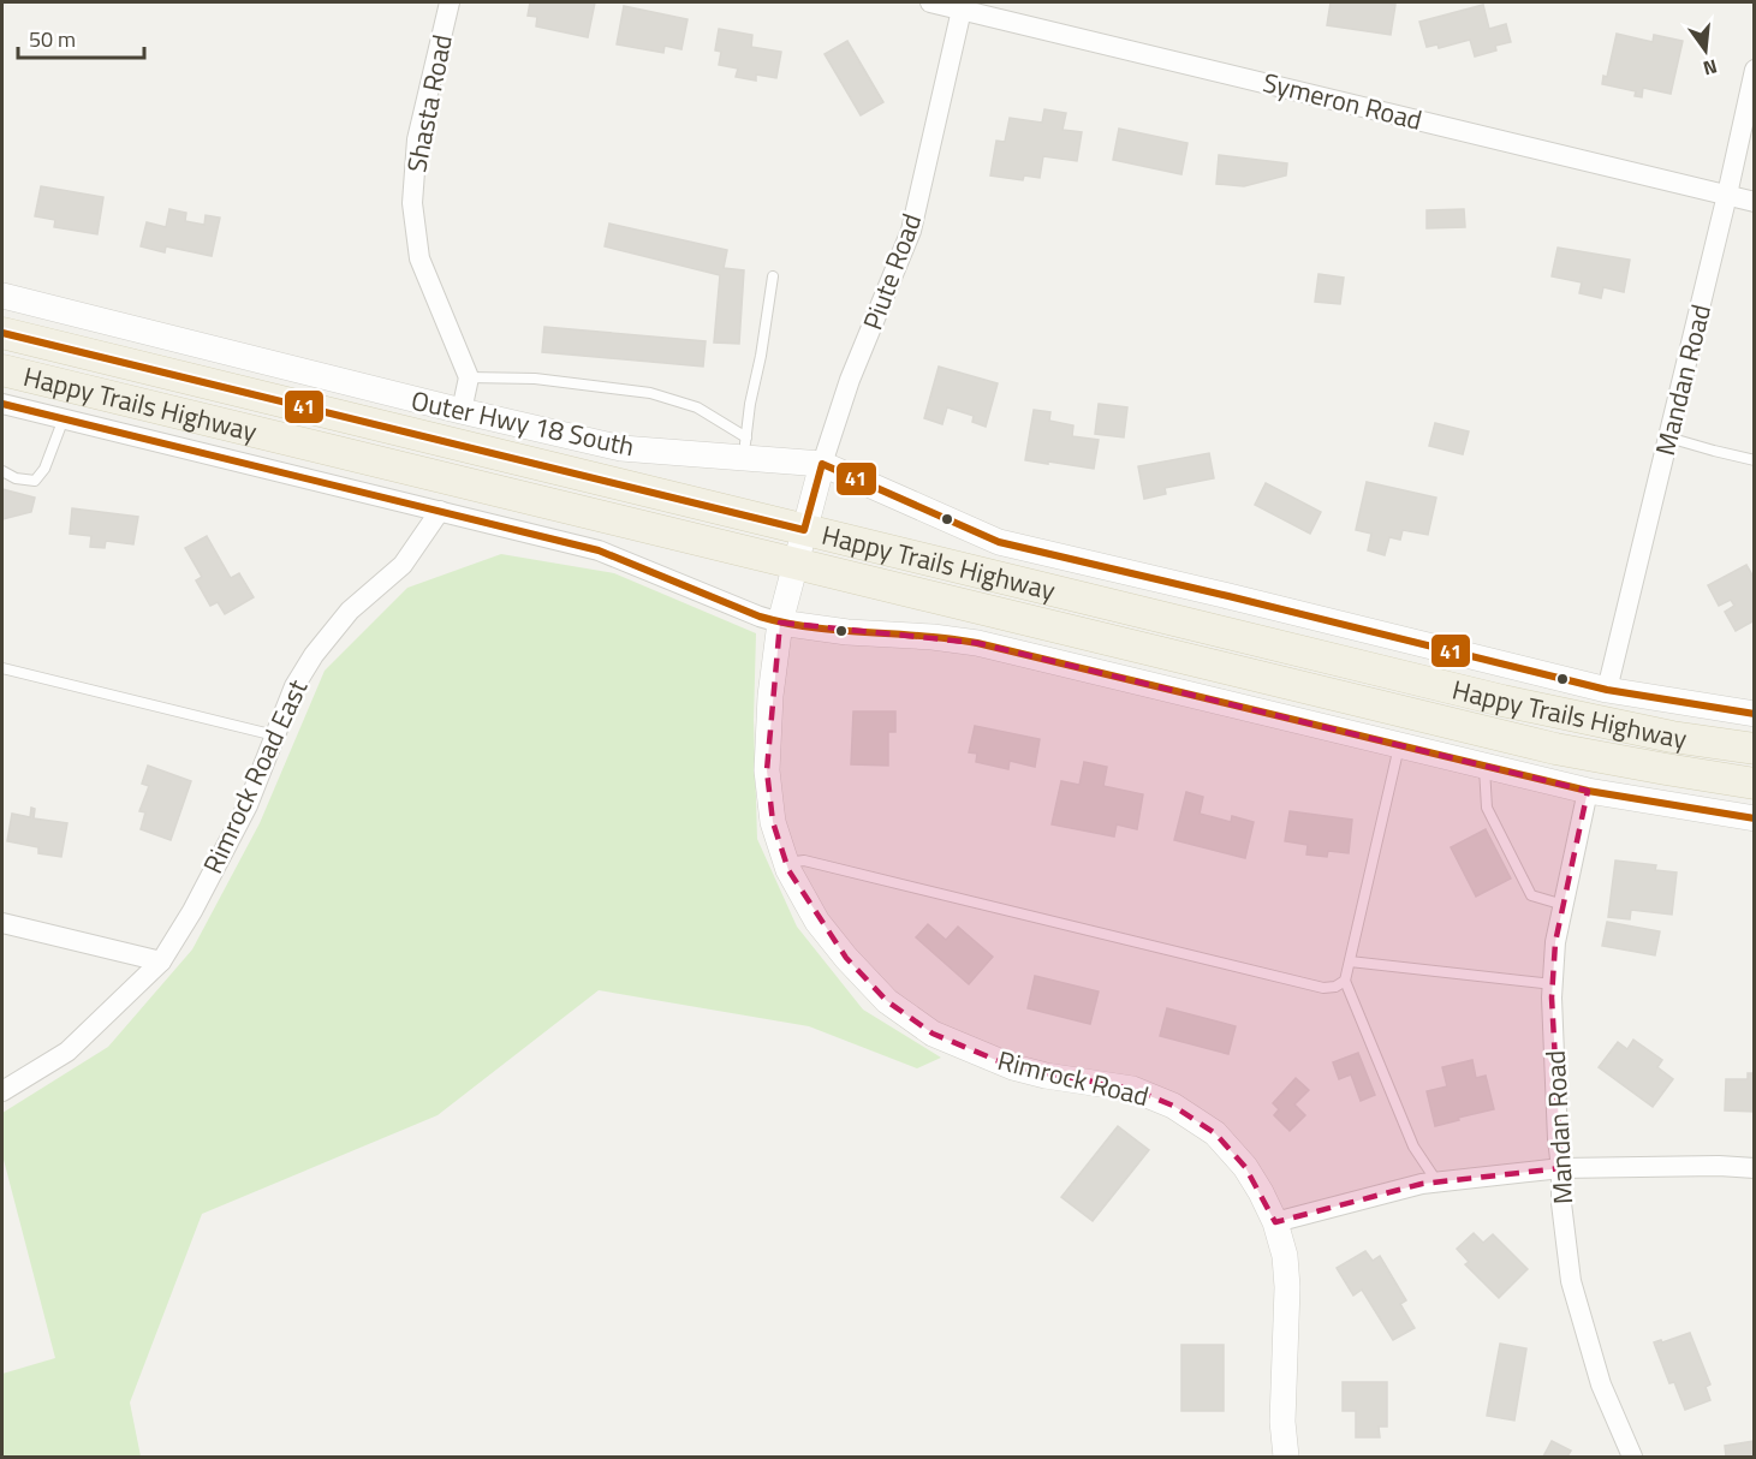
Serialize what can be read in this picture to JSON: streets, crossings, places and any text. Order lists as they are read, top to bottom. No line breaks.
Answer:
{"streets":{"main road":["Happy Trails Highway"],"street":["Symeron Road","Shasta Road","Piute Road","Mandan Road","Outer Hwy 18 South","Rimrock Road East","Rimrock Road"]},"crossings":[["Symeron Road","Piute Road"],["Symeron Road","Mandan Road"],["Piute Road","Happy Trails Highway"],["Piute Road","Outer Hwy 18 South"],["Piute Road","Rimrock Road"],["Mandan Road","Outer Hwy 18 South"],["Happy Trails Highway","Rimrock Road"]],"lines":["transit line 41"],"scale_bar":"50 m","north":"bottom"}
